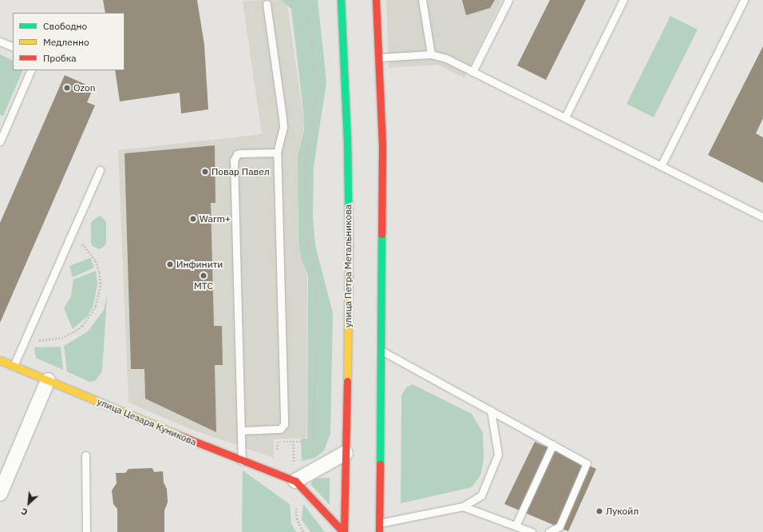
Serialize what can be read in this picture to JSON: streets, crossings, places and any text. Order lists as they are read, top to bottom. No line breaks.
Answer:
{"streets":{"main road":["улица Петра Метальникова","улица Цезаря Куникова"]},"places":["Ozon","Повар Павел","Warm+","Инфинити","МТС","Лукойл"],"legend":["Свободно","Медленно","Пробка"],"north":"bottom left"}
